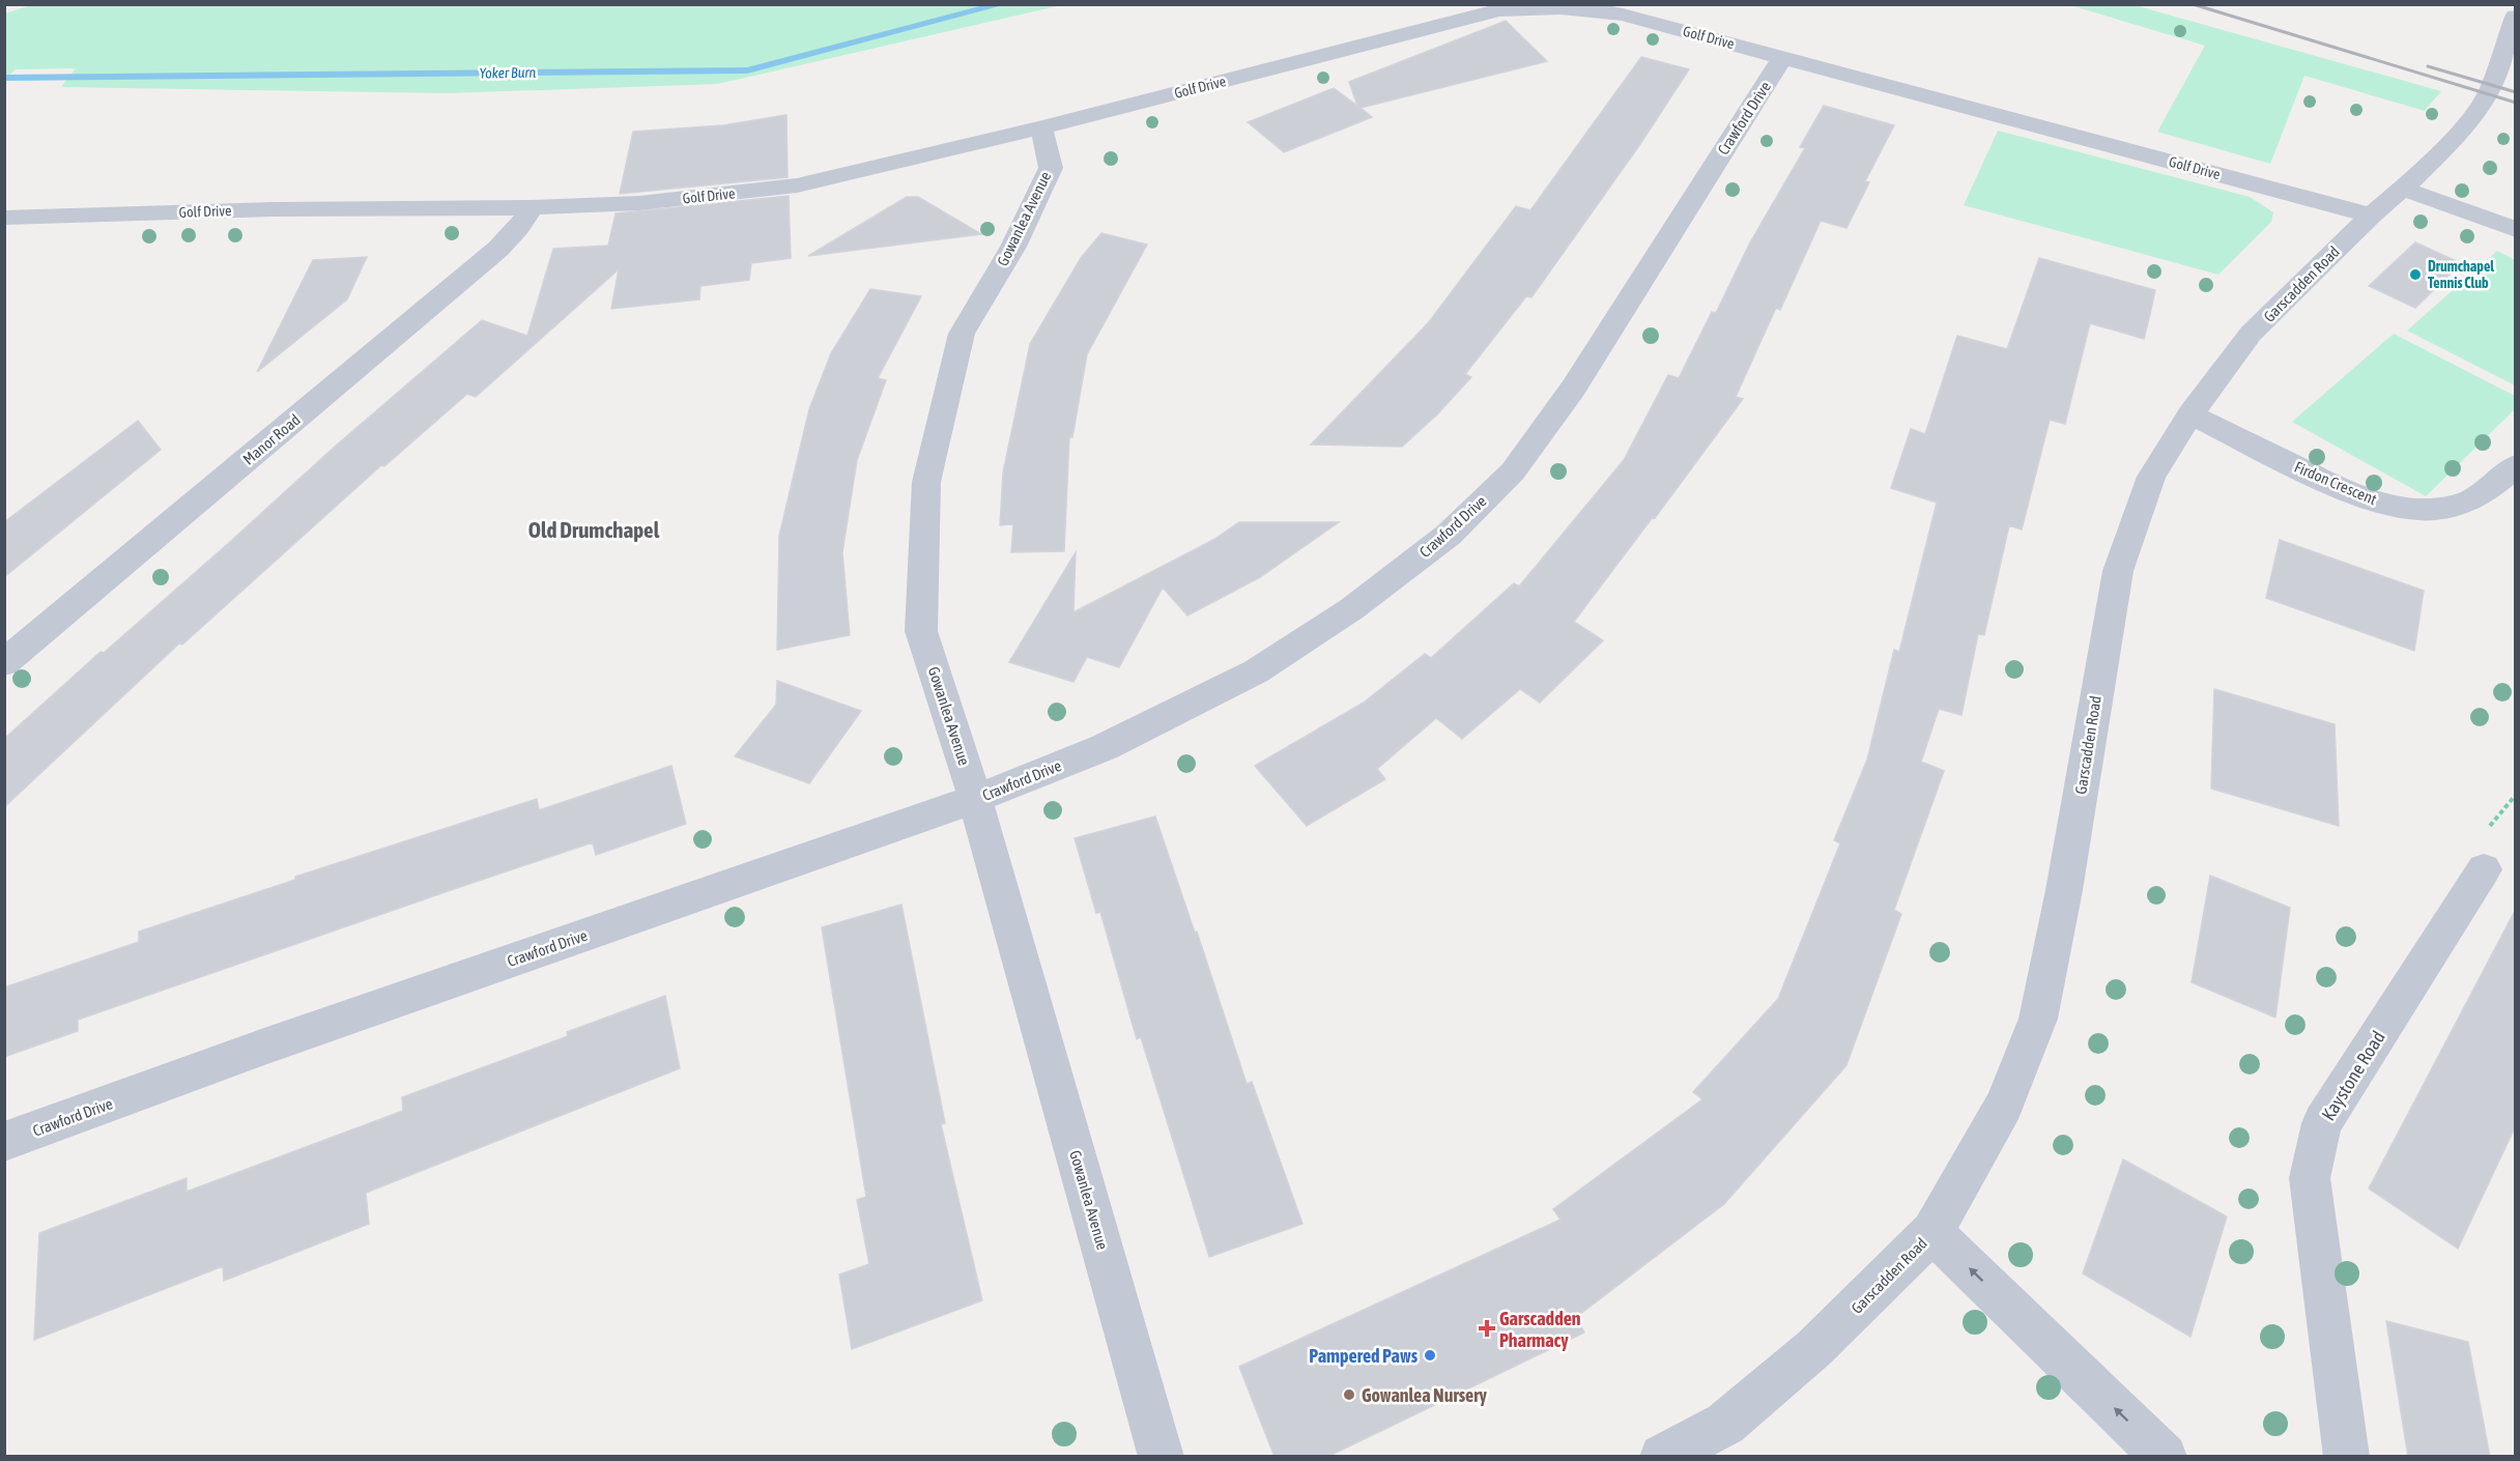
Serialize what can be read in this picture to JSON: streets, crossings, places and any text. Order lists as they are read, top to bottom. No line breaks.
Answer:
{"streets":{"street":["Golf Drive","Crawford Drive","Gowanlea Avenue","Garscadden Road","Manor Road","Firdon Crescent","Kaystone Road"]},"crossings":[["Golf Drive","Crawford Drive"],["Golf Drive","Gowanlea Avenue"],["Golf Drive","Garscadden Road"],["Golf Drive","Manor Road"],["Crawford Drive","Gowanlea Avenue"],["Garscadden Road","Firdon Crescent"]],"districts":["Old Drumchapel"],"water":["Yoker Burn"],"places":{"other":["Drumchapel Tennis Club","Pampered Paws","Gowanlea Nursery"],"health":["Garscadden Pharmacy"]}}
